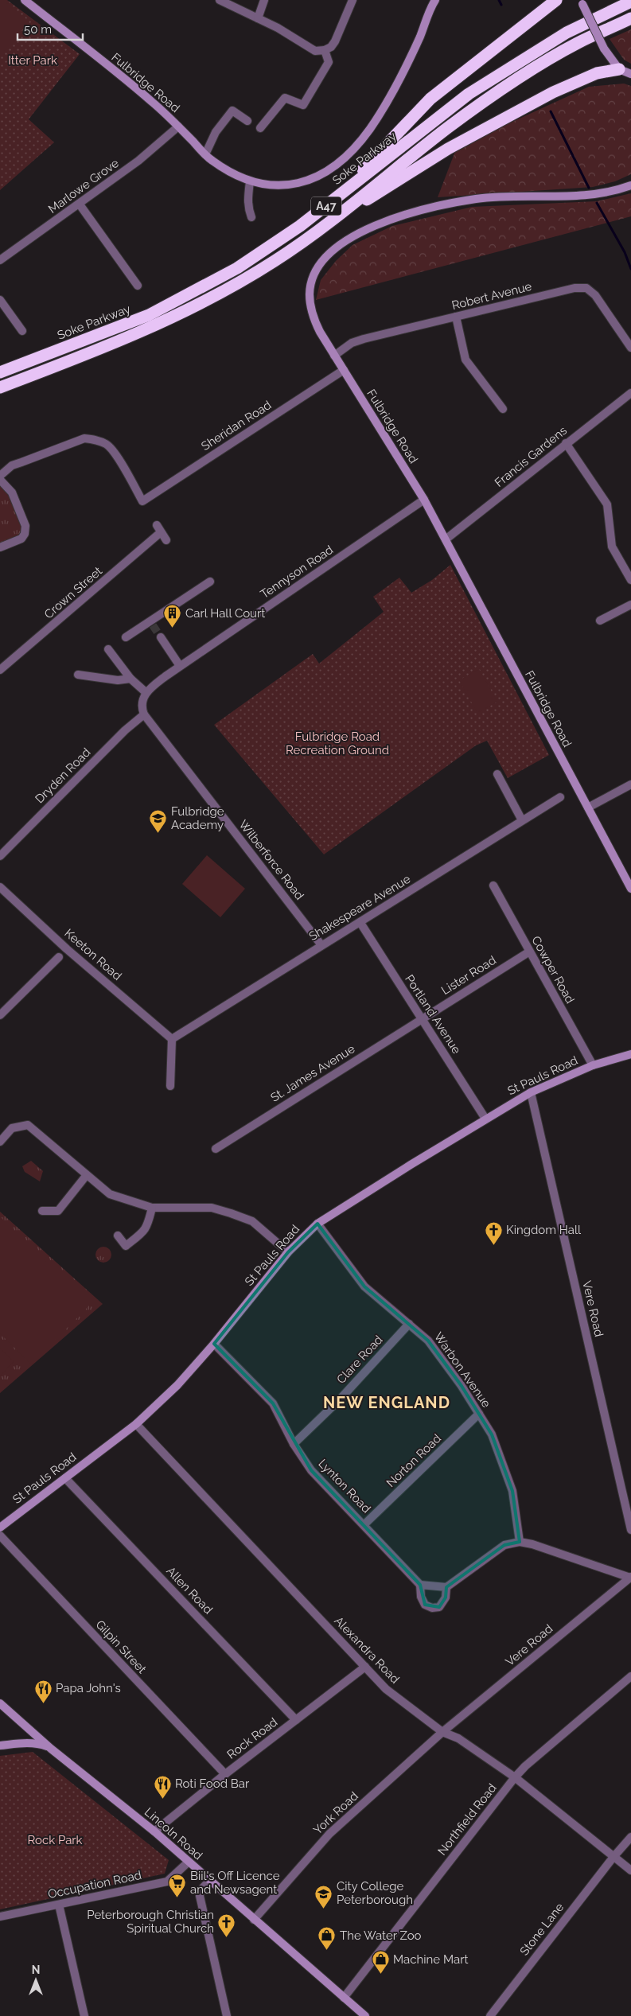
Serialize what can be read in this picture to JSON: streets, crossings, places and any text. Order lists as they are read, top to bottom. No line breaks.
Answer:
{"streets":{"highway":["Soke Parkway","A47"],"street":["Fulbridge Road","Marlowe Grove","Robert Avenue","Sheridan Road","Francis Gardens","Tennyson Road","Crown Street","Dryden Road","Wilberforce Road","Shakespeare Avenue","Keeton Road","Cowper Road","Lister Road","Portland Avenue","St. James Avenue","St Pauls Road","Vere Road","Clare Road","Warbon Avenue","Norton Road","Lynton Road","Allen Road","Gilpin Street","Alexandra Road","Rock Road","York Road","Northfield Road","Lincoln Road","Occupation Road","Stone Lane"]},"crossings":[["Fulbridge Road","Marlowe Grove"],["Fulbridge Road","Robert Avenue"],["Fulbridge Road","Sheridan Road"],["Fulbridge Road","Francis Gardens"],["Fulbridge Road","Tennyson Road"],["Soke Parkway","A47"],["Dryden Road","Wilberforce Road"],["Wilberforce Road","Shakespeare Avenue"],["Shakespeare Avenue","Keeton Road"],["Shakespeare Avenue","Portland Avenue"],["Cowper Road","Lister Road"],["Cowper Road","St Pauls Road"],["Lister Road","Portland Avenue"],["Lister Road","St. James Avenue"],["Portland Avenue","St. James Avenue"],["Portland Avenue","St Pauls Road"],["St Pauls Road","Vere Road"],["St Pauls Road","Warbon Avenue"],["St Pauls Road","Lynton Road"],["St Pauls Road","Allen Road"],["St Pauls Road","Alexandra Road"],["Vere Road","Alexandra Road"],["Vere Road","York Road"],["Clare Road","Warbon Avenue"],["Clare Road","Lynton Road"],["Warbon Avenue","Norton Road"],["Norton Road","Lynton Road"],["Allen Road","Rock Road"],["Gilpin Street","Rock Road"],["Alexandra Road","Rock Road"],["Alexandra Road","York Road"],["Alexandra Road","Northfield Road"],["Alexandra Road","Stone Lane"],["Rock Road","Lincoln Road"],["York Road","Lincoln Road"],["Northfield Road","Lincoln Road"],["Lincoln Road","Occupation Road"]],"districts":["NEW ENGLAND"],"parks":["Itter Park","Fulbridge Road Recreation Ground","Rock Park"],"places":{"building":["Carl Hall Court"],"school or university":["Fulbridge Academy","City College Peterborough"],"church":["Kingdom Hall","Peterborough Christian Spiritual Church"],"restaurant":["Papa John's","Roti Food Bar"],"supermarket":["Biil's Off Licence and Newsagent"],"shop":["The Water Zoo","Machine Mart"]},"scale_bar":"50 m","north":"top"}
